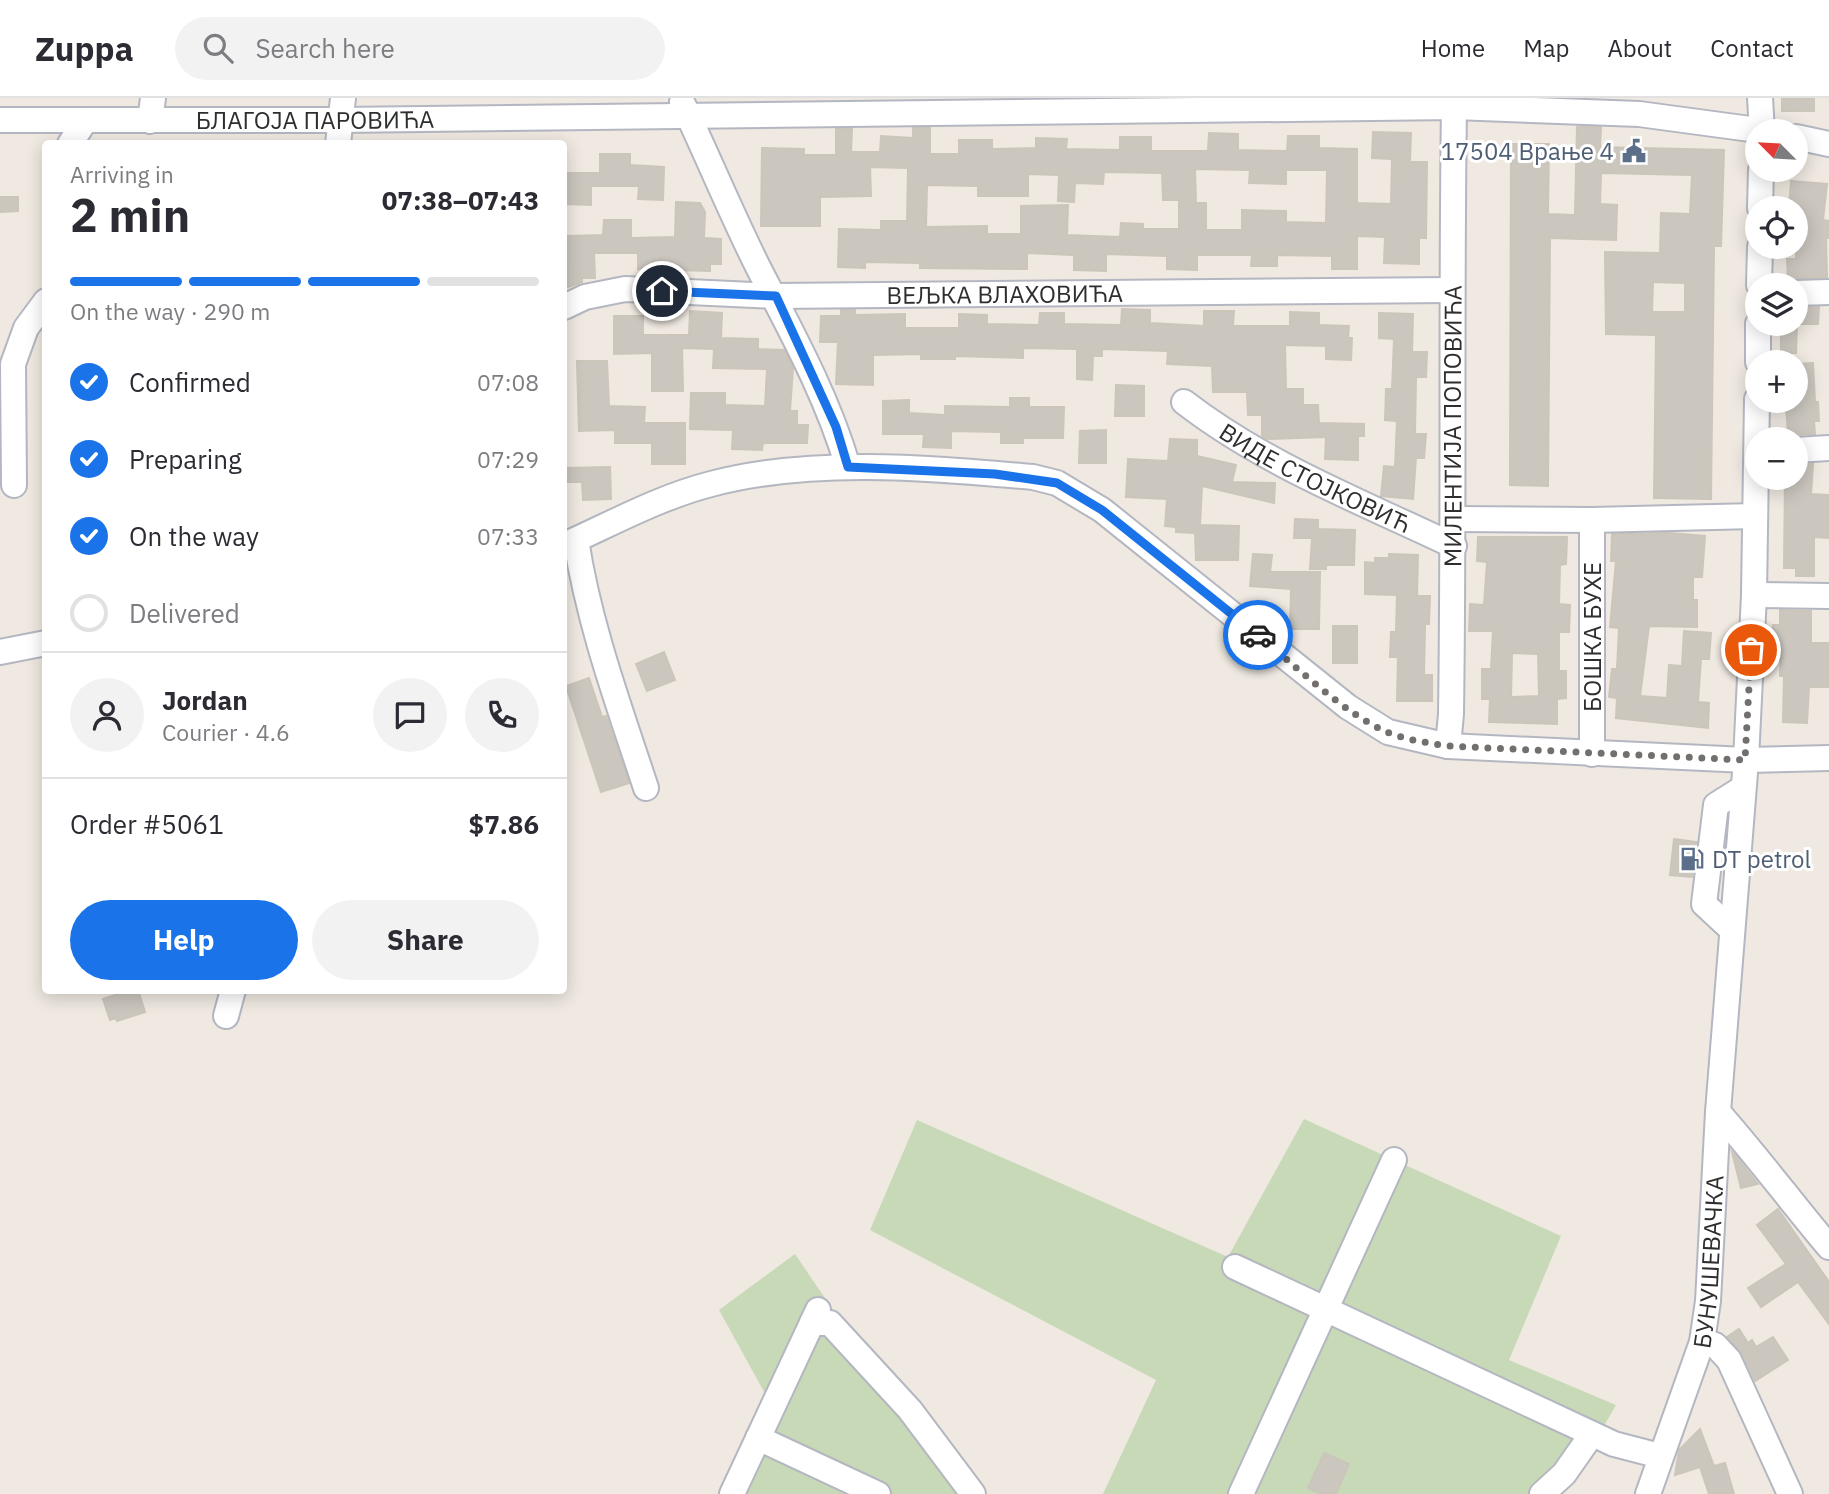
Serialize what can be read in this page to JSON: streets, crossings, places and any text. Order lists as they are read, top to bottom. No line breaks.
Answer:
{"streets":{"street":["БЛАГОЈА ПАРОВИЋА","ВЕЉКА ВЛАХОВИЋА","МИЛЕНТИЈА ПОПОВИЋА","ВИДЕ СТОЈКОВИЋ","БОШКА БУХЕ","БУНУШЕВАЧКА"]},"crossings":[["БЛАГОЈА ПАРОВИЋА","МИЛЕНТИЈА ПОПОВИЋА"],["ВЕЉКА ВЛАХОВИЋА","МИЛЕНТИЈА ПОПОВИЋА"],["МИЛЕНТИЈА ПОПОВИЋА","ВИДЕ СТОЈКОВИЋ"]],"places":{"public building":["17504 Врање 4"],"fuel station":["DT petrol"]},"north":"top left","page":{"header":"Zuppa","search":"Search here","nav":["Home","Map","About","Contact"],"map_buttons":["+","−"],"heading":["2 min","Arriving in","07:38–07:43"],"panel":["Jordan","Courier · 4.6","Order #5061","$7.86"],"bar":"On the way · 290 m","list":[["Confirmed","07:08"],["Preparing","07:29"],["On the way","07:33"],"Delivered"],"buttons":["Help","Share"]}}
